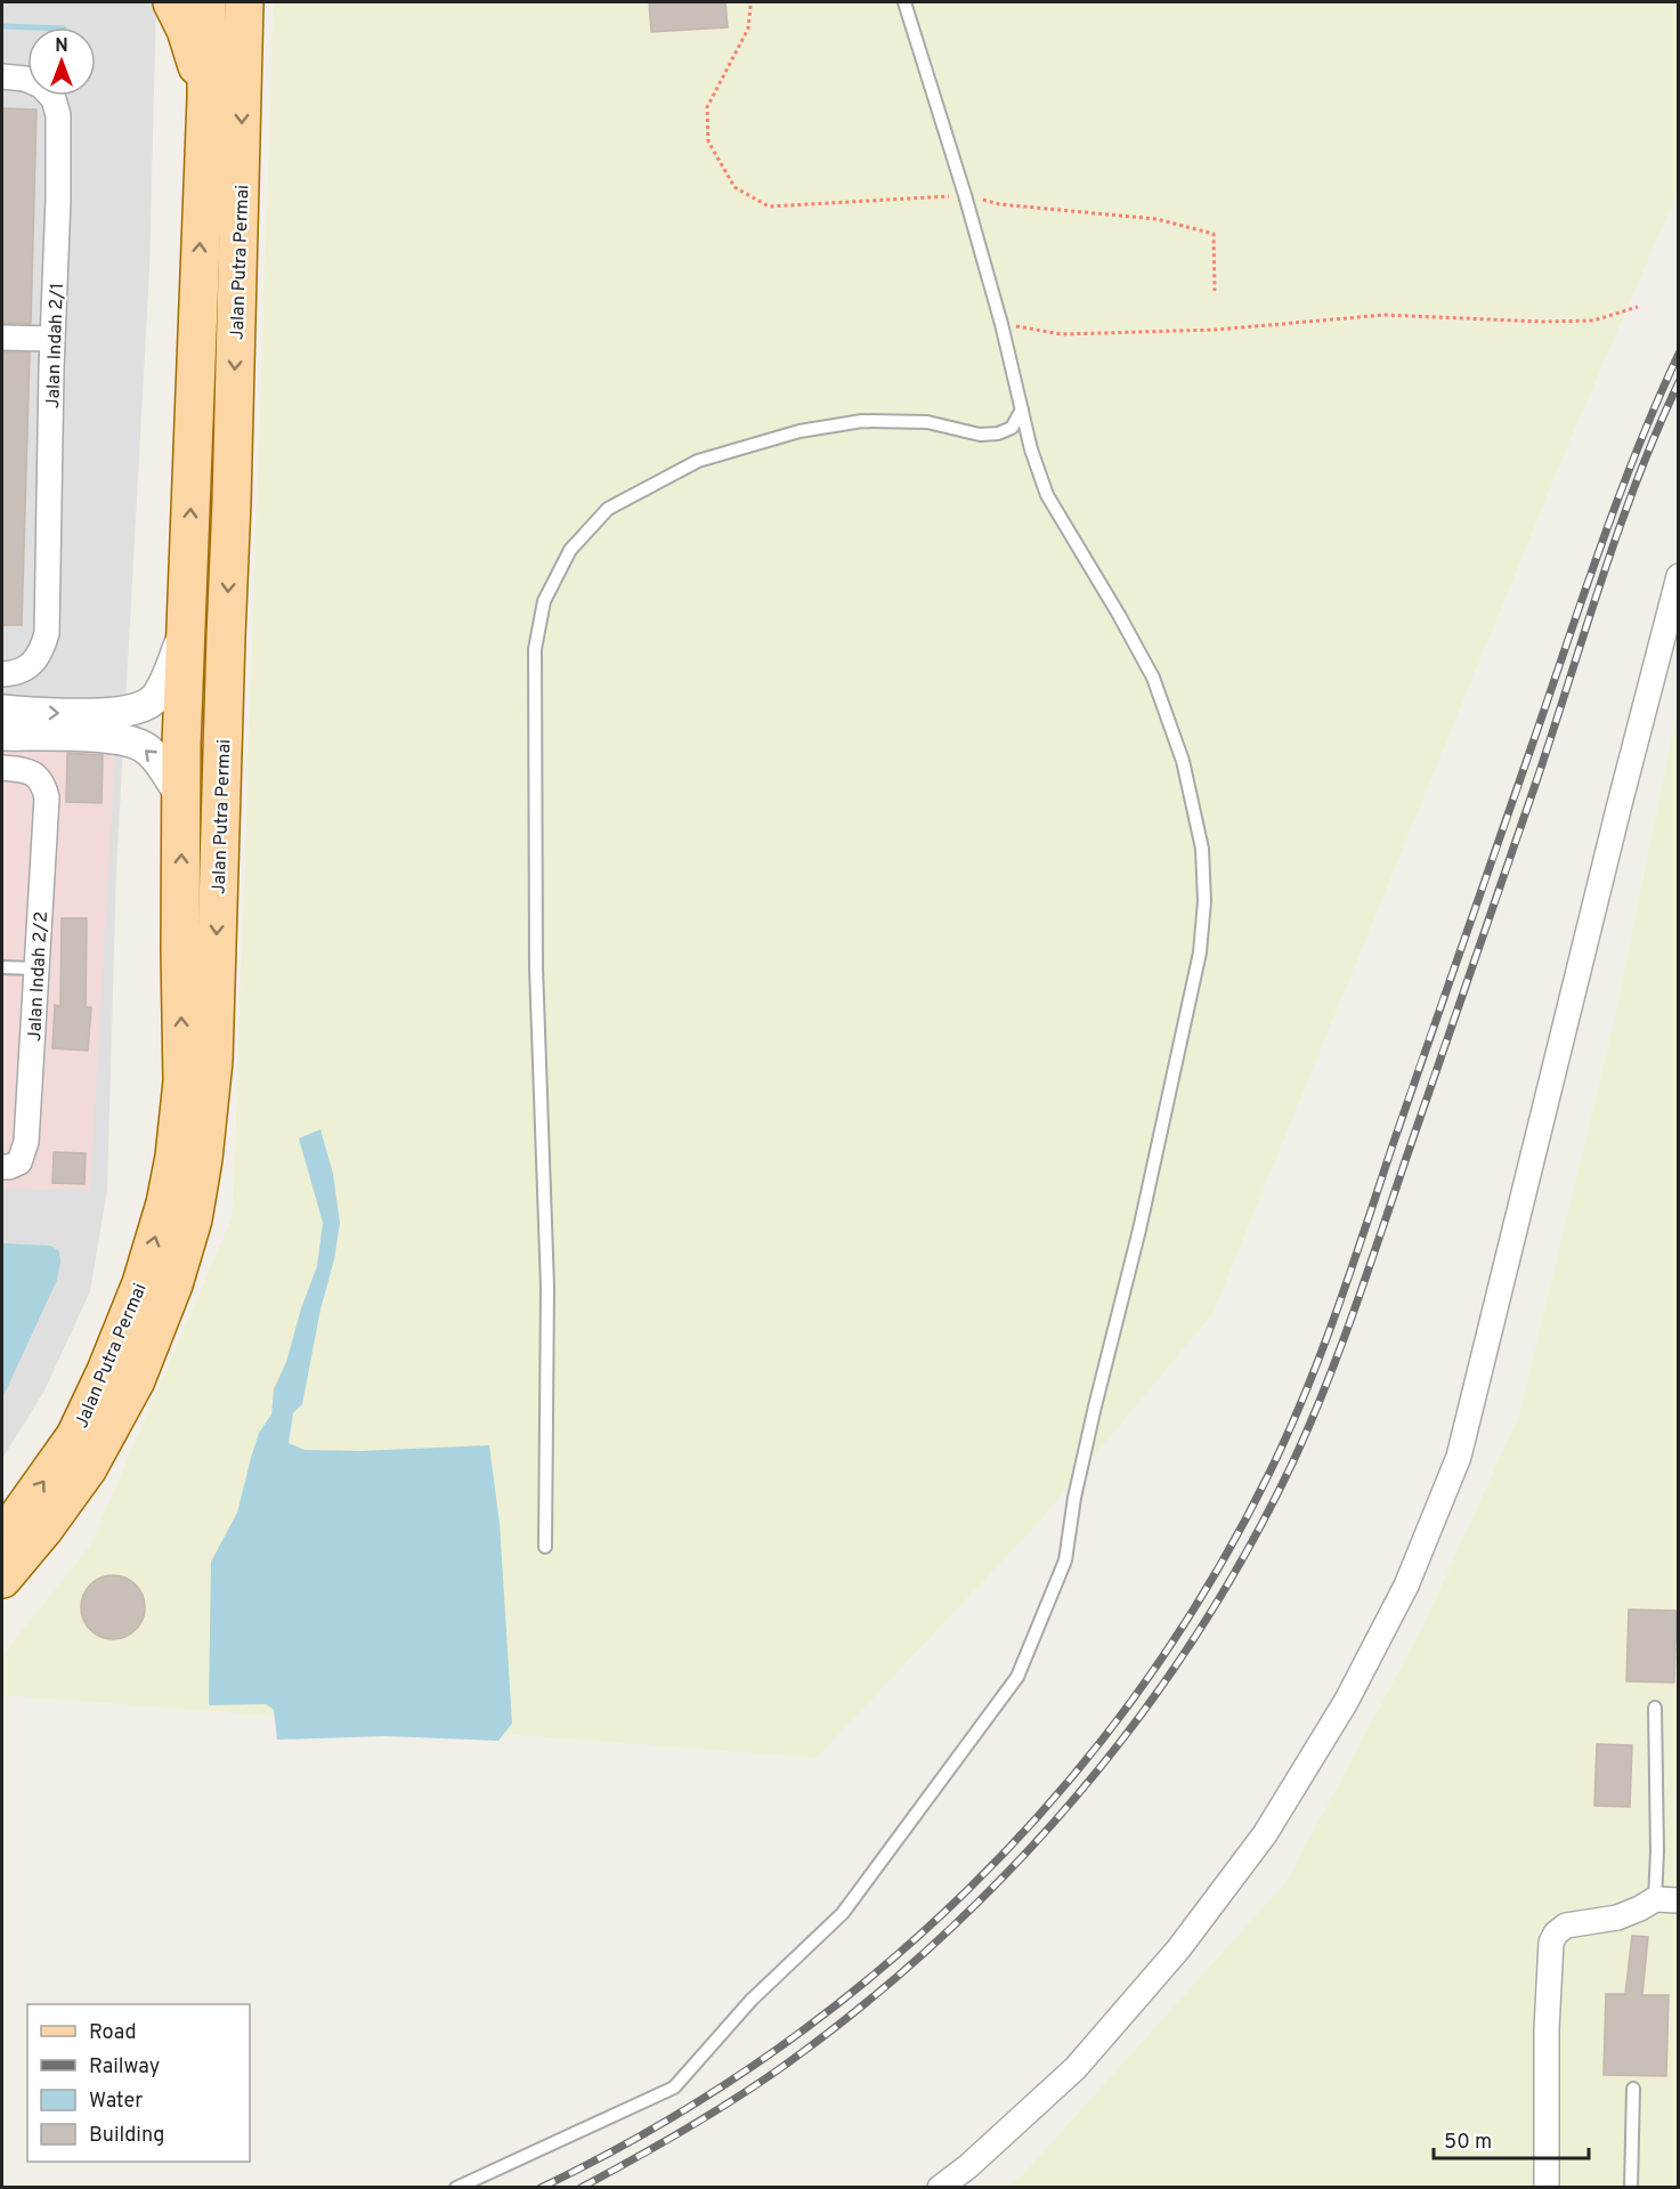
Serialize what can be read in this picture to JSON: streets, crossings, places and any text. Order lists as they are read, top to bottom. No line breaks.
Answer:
{"streets":{"main road":["Jalan Putra Permai"],"street":["Jalan Indah 2/1","Jalan Indah 2/2"]},"legend":["Road","Railway","Water","Building"],"scale_bar":"50 m","north":"top"}
